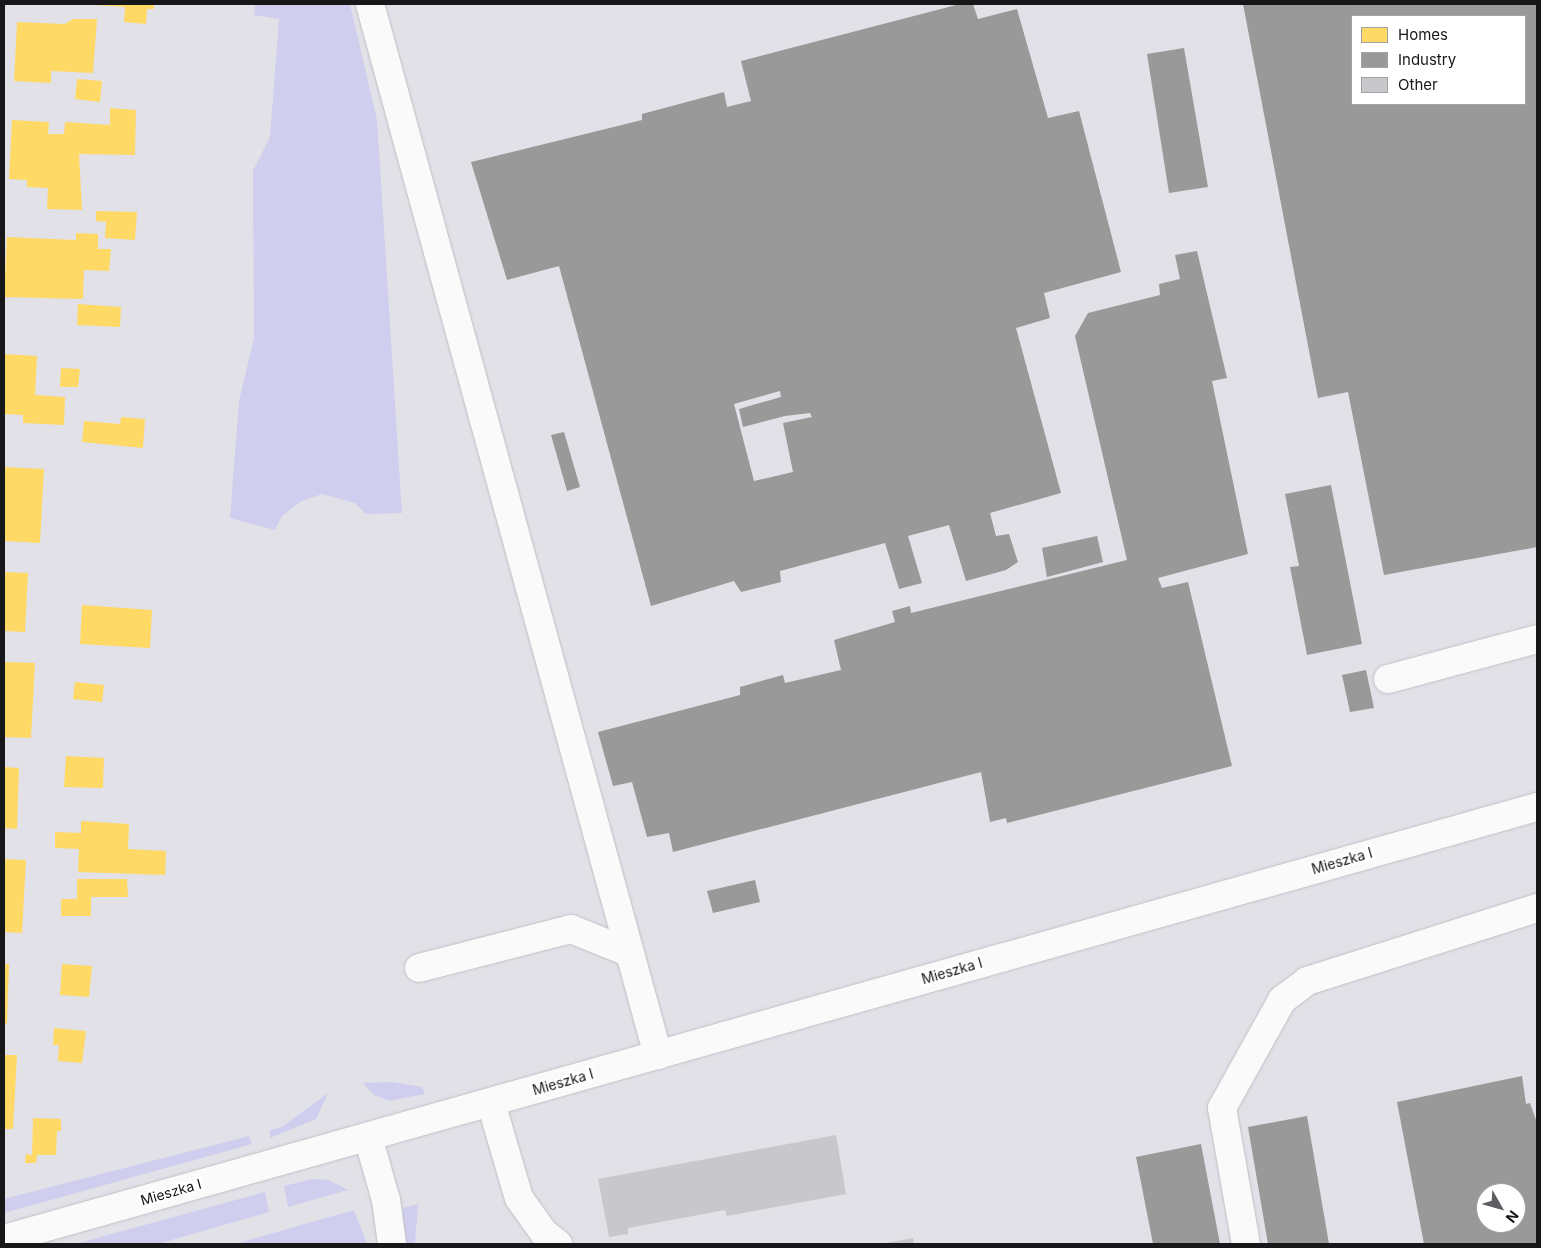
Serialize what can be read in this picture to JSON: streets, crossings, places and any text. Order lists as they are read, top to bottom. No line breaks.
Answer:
{"streets":{"street":["Mieszka I"]},"legend":["Homes","Industry","Other"],"north":"bottom right"}
